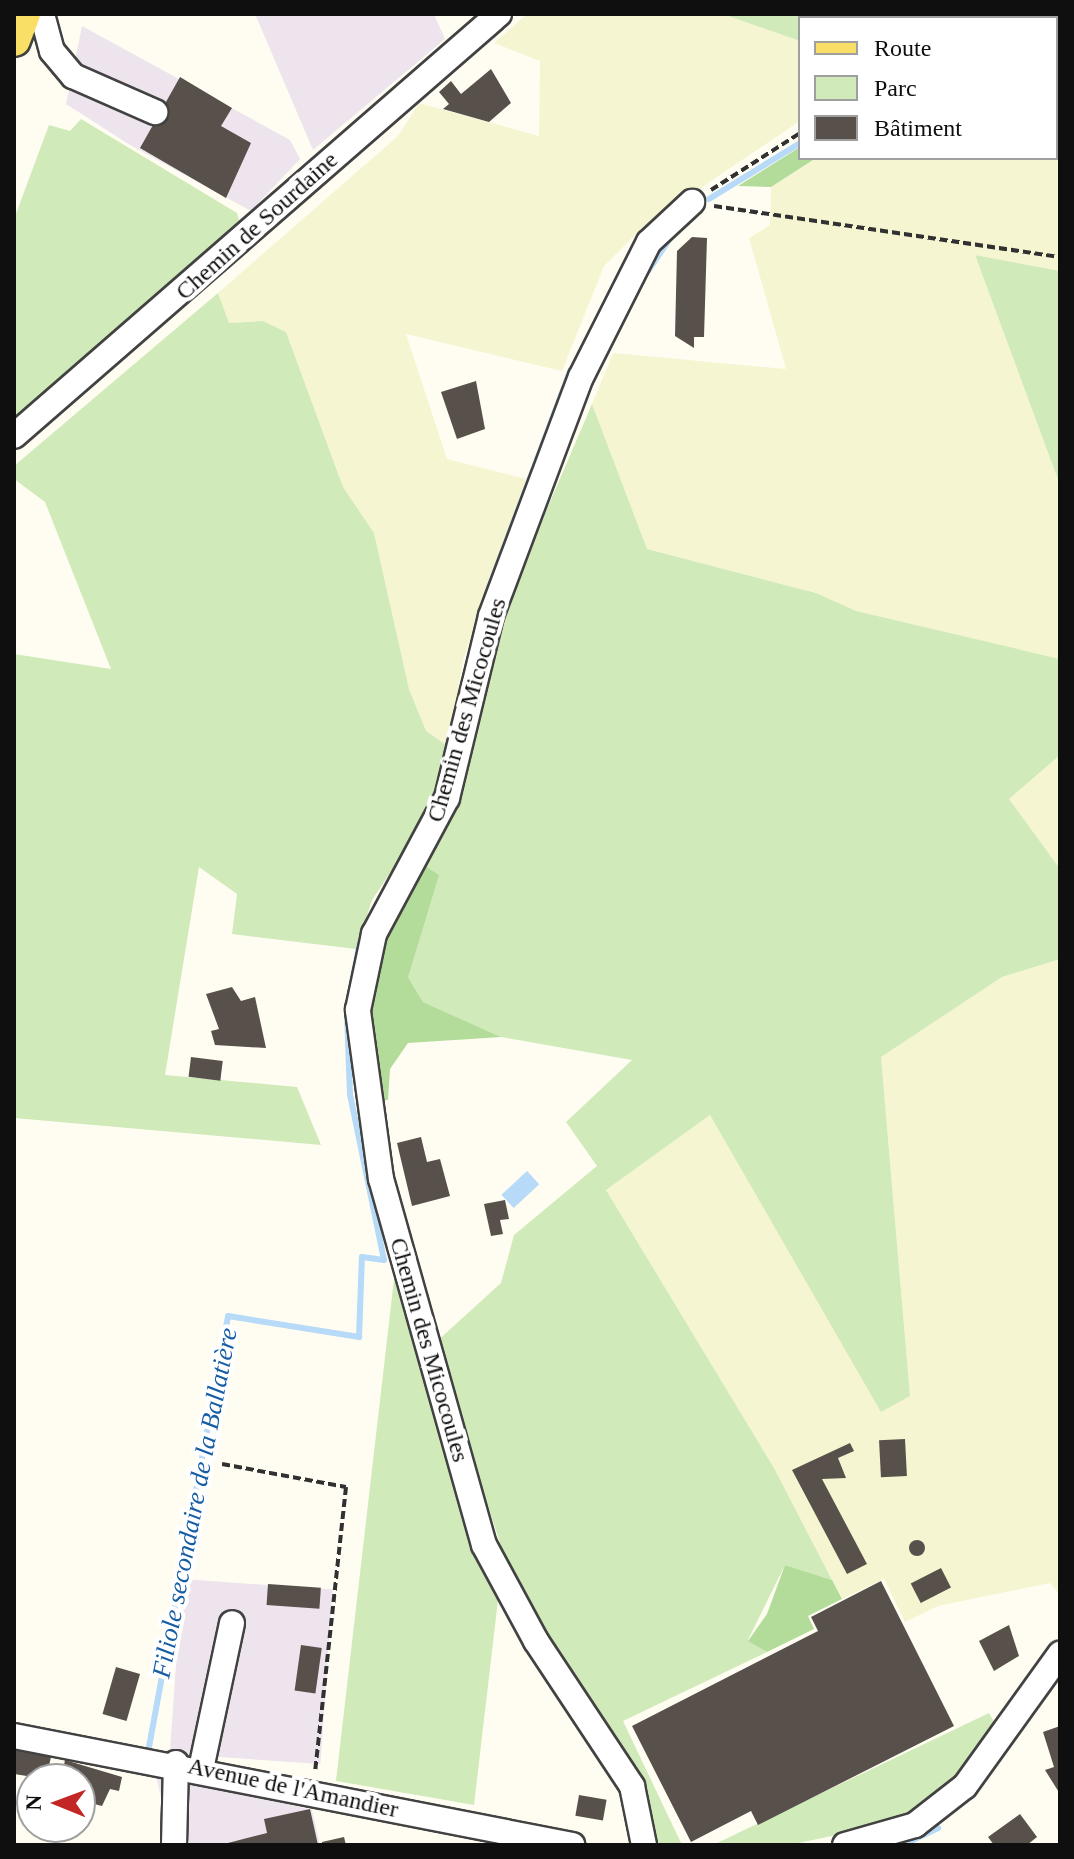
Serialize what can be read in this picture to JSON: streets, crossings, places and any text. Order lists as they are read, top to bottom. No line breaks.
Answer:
{"streets":{"street":["Chemin de Sourdaine","Chemin des Micocoules","Avenue de l'Amandier"]},"water":["Filiole secondaire de la Ballatière"],"legend":["Route","Parc","Bâtiment"],"north":"left"}
